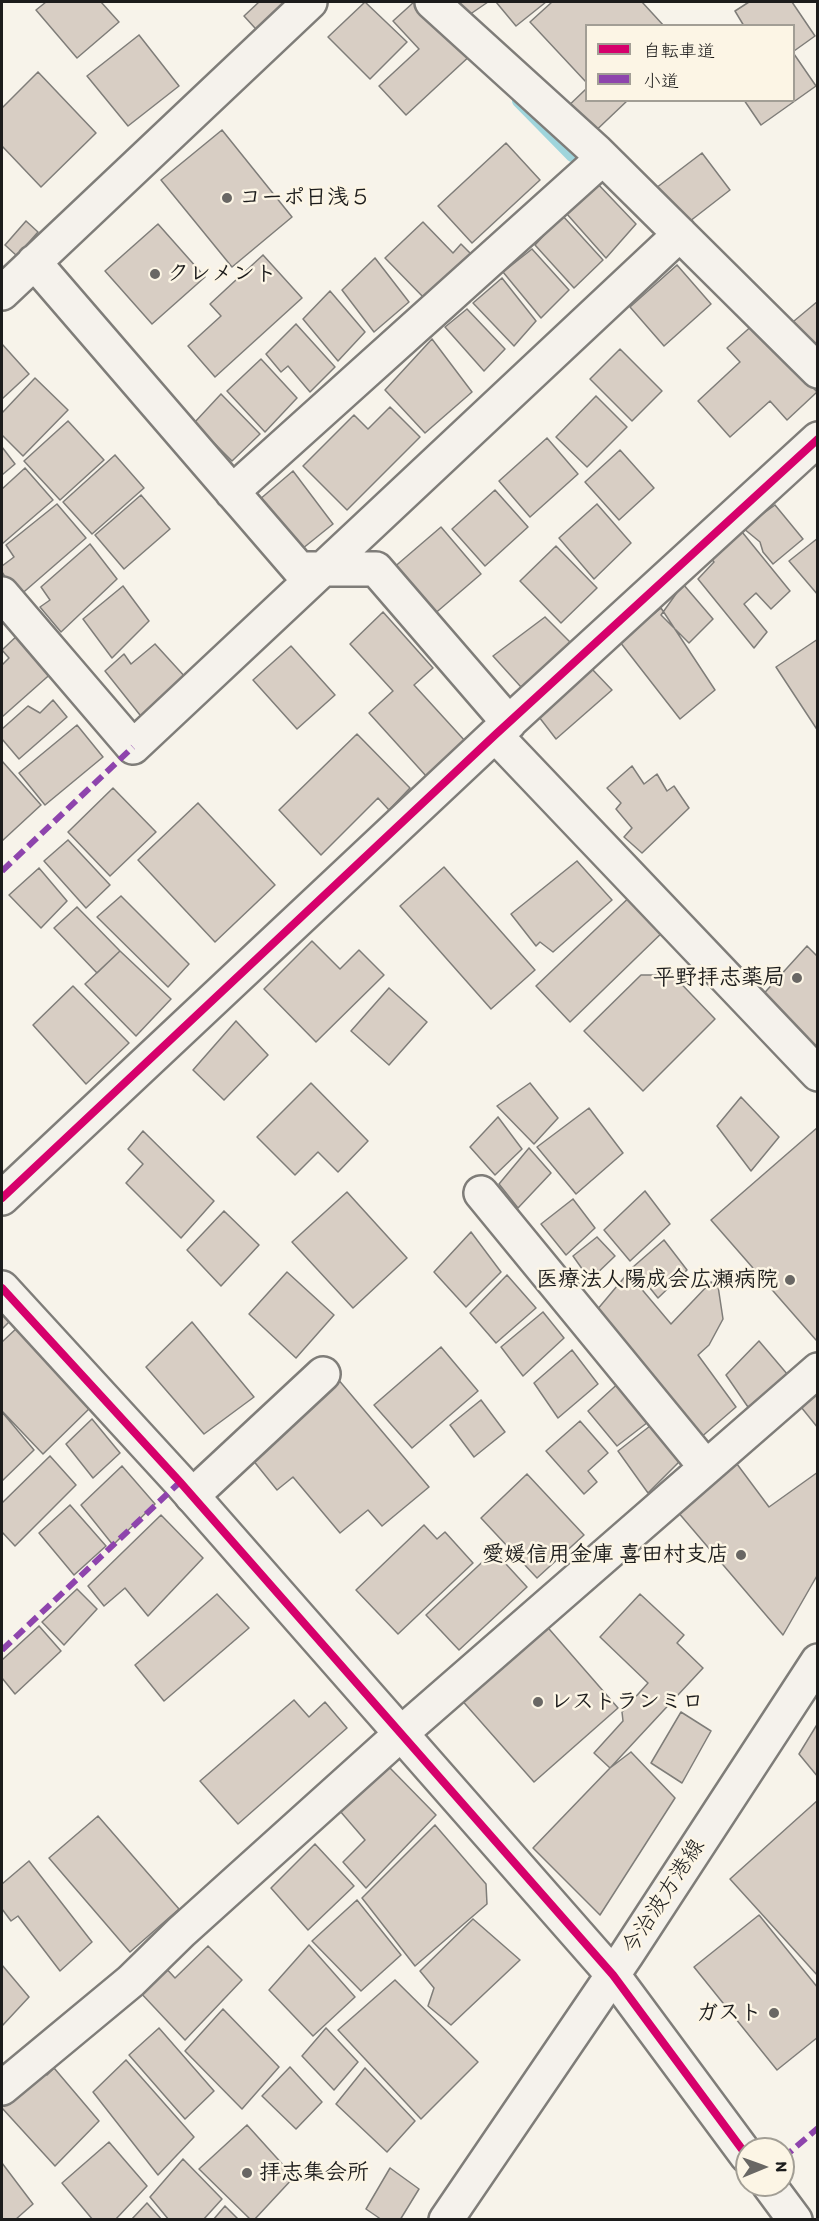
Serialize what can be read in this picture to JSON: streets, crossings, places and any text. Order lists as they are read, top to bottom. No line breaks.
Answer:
{"streets":{"street":["今治波方港線"]},"places":["コーポ日浅５","クレメント","平野拝志薬局","医療法人陽成会広瀬病院","愛媛信用金庫 喜田村支店","レストランミロ","ガスト","拝志集会所"],"legend":["自転車道","小道"],"north":"right"}
